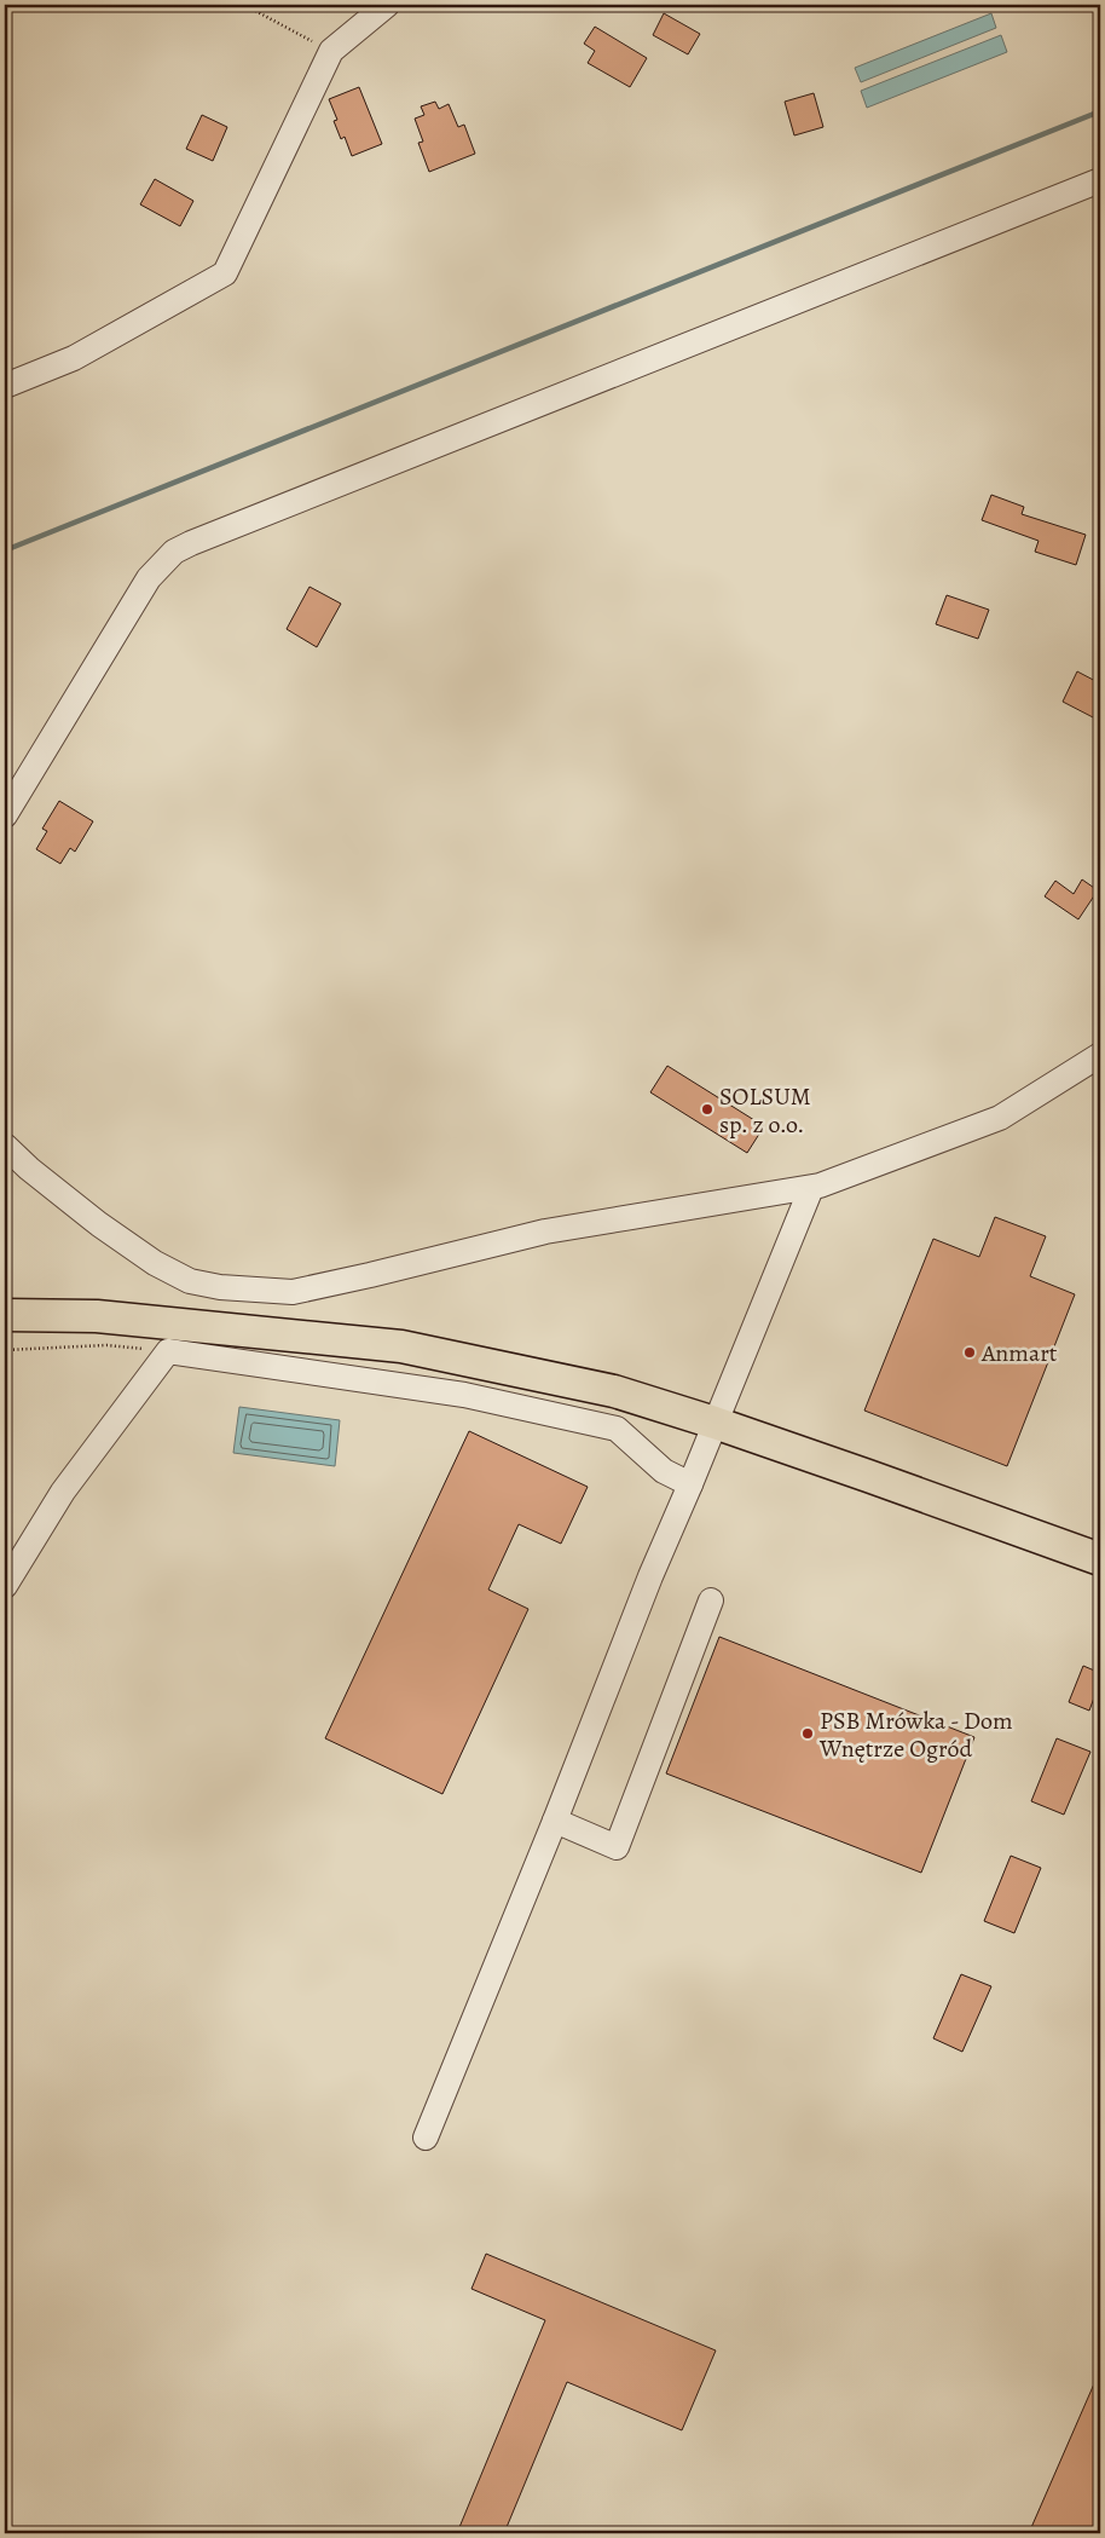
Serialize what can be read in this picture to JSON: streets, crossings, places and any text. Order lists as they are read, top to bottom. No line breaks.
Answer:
{"places":["SOLSUM sp. z o.o.","Anmart","PSB Mrówka - Dom Wnętrze Ogród"]}
